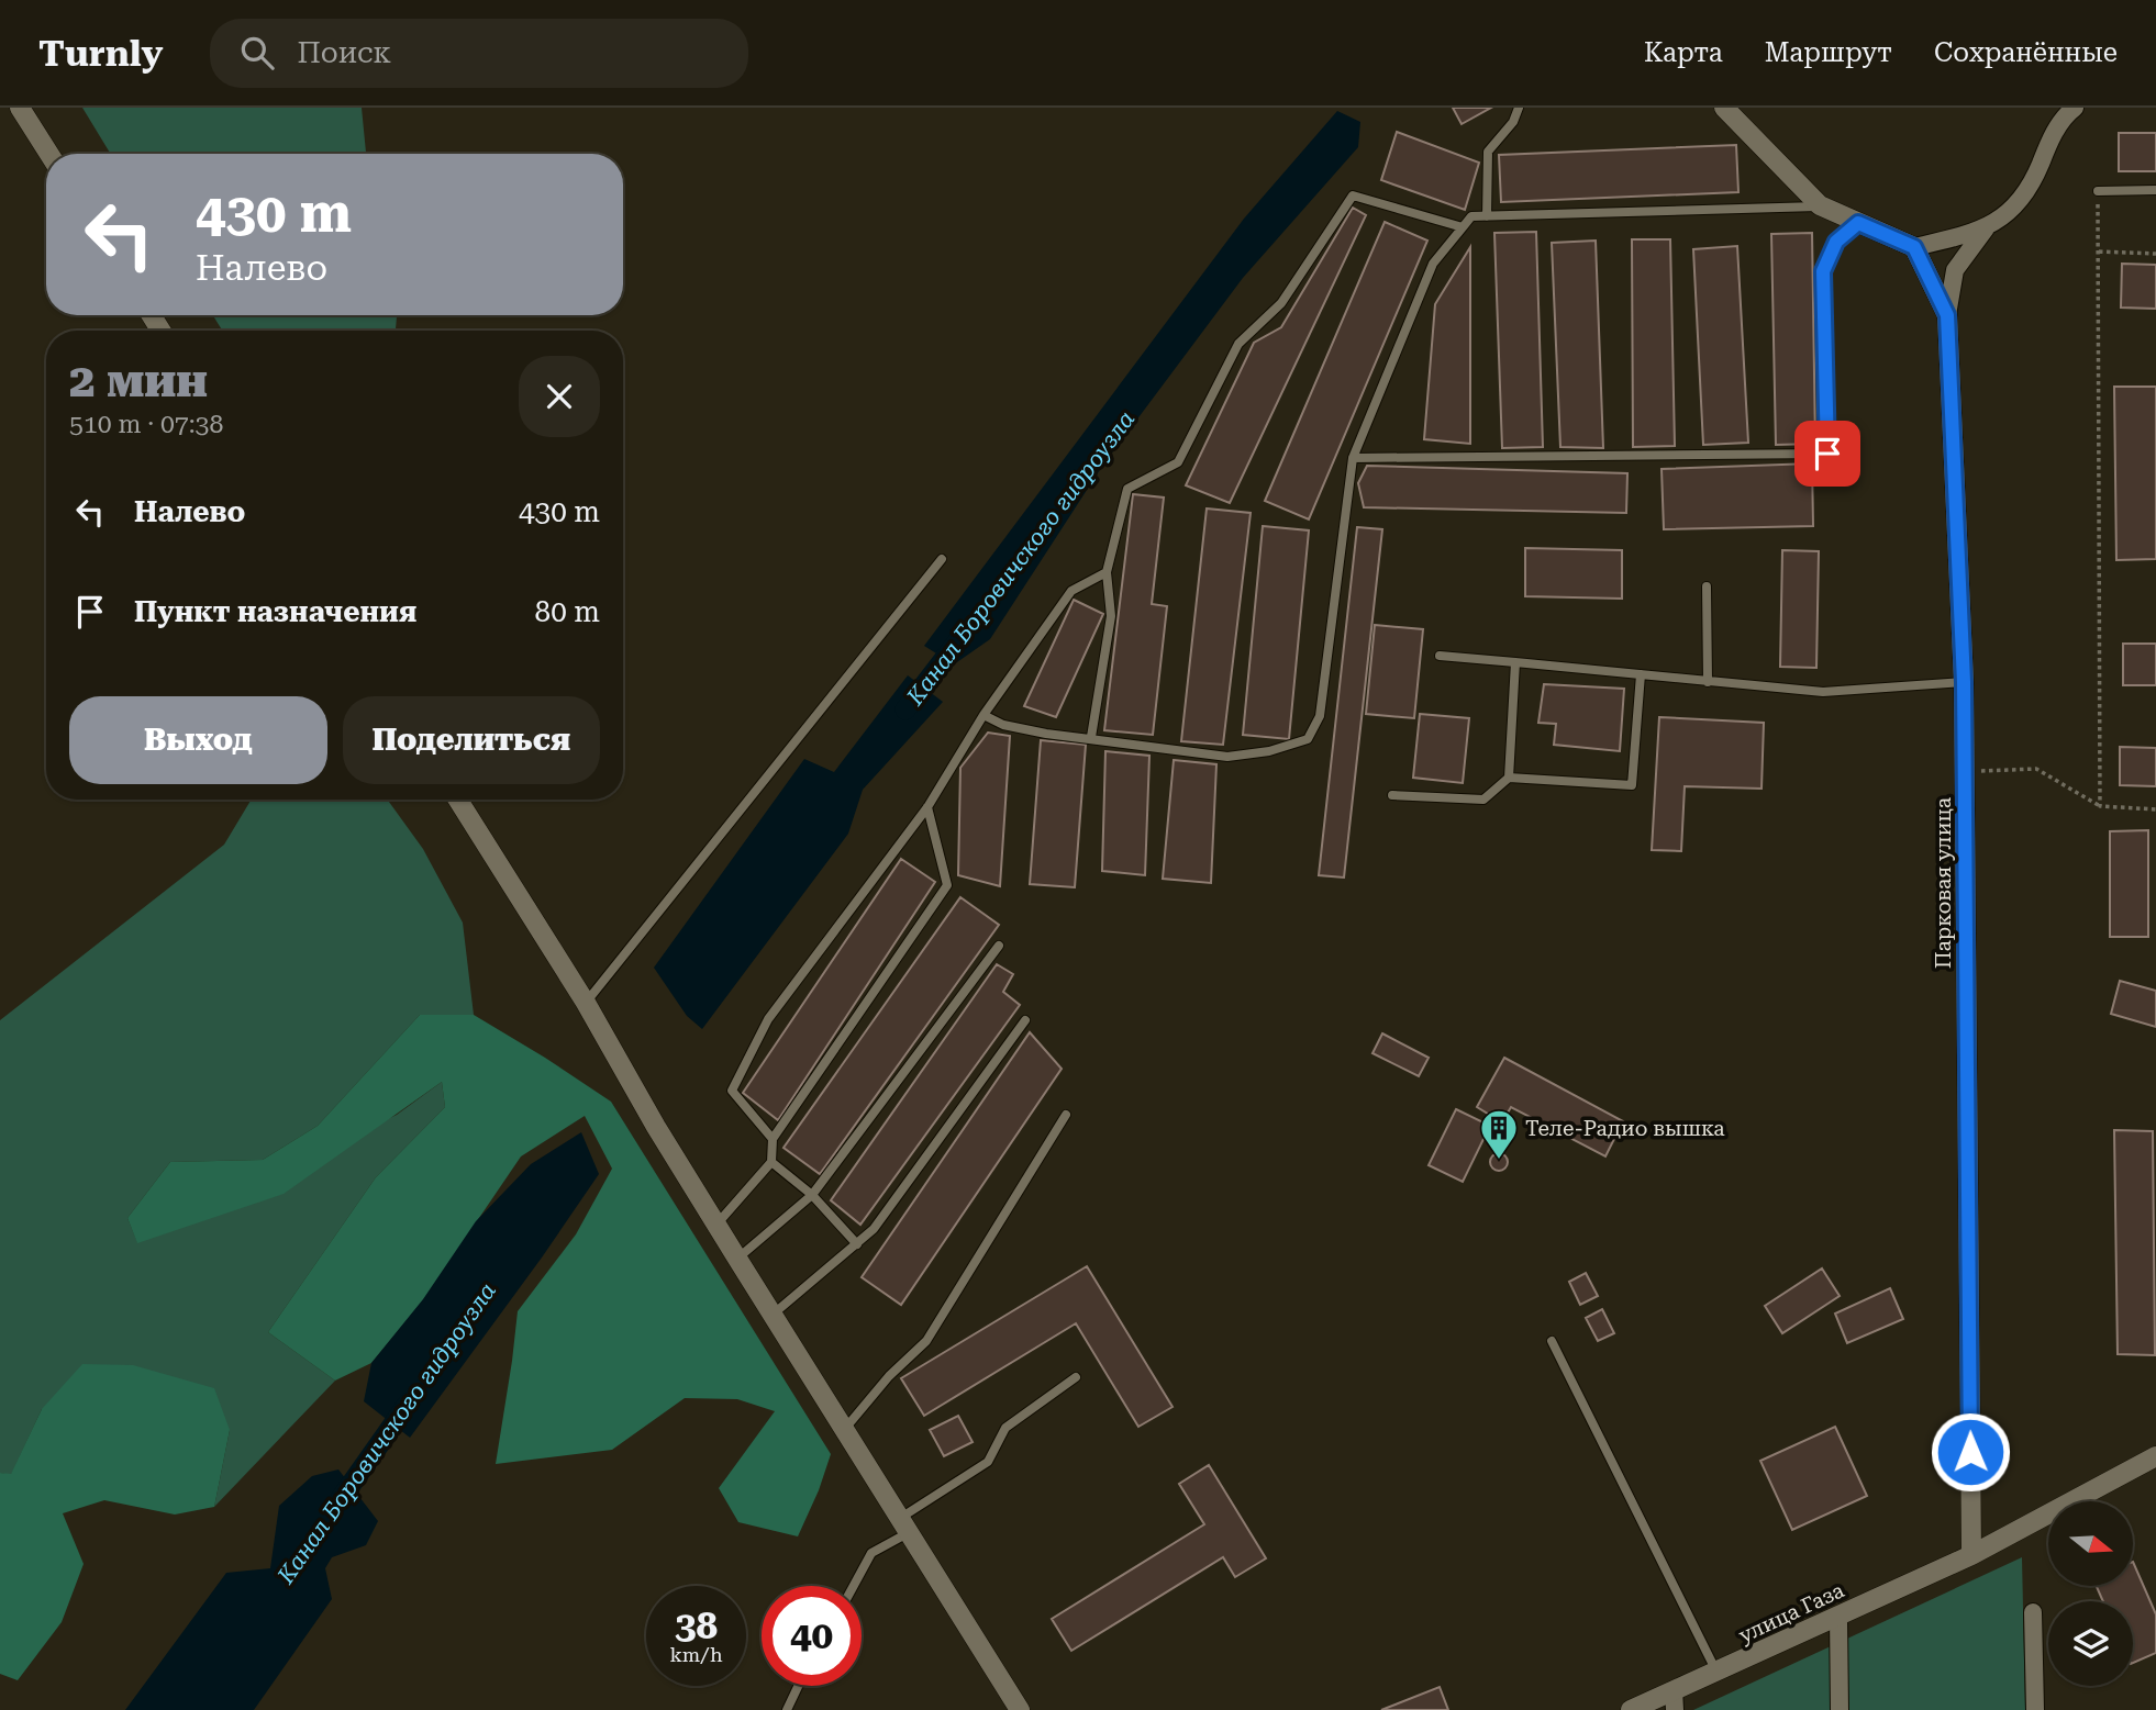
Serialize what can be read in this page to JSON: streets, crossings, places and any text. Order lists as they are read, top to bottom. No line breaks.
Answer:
{"streets":{"main road":["Парковая улица","улица Газа"]},"crossings":[["Парковая улица","улица Газа"]],"water":["Канал Боровичского гидроузла"],"places":{"building":["Теле-Радио вышка"]},"north":"right","page":{"header":"Turnly","search":"Поиск","nav":["Карта","Маршрут","Сохранённые"],"turn":["430 m","Налево"],"heading":["2 мин","510 m · 07:38"],"list":[{"name":"Налево","value":"430 m"},{"name":"Пункт назначения","value":"80 m"}],"buttons":["Выход","Поделиться"],"speed":"38 km/h","limit":"40"}}
